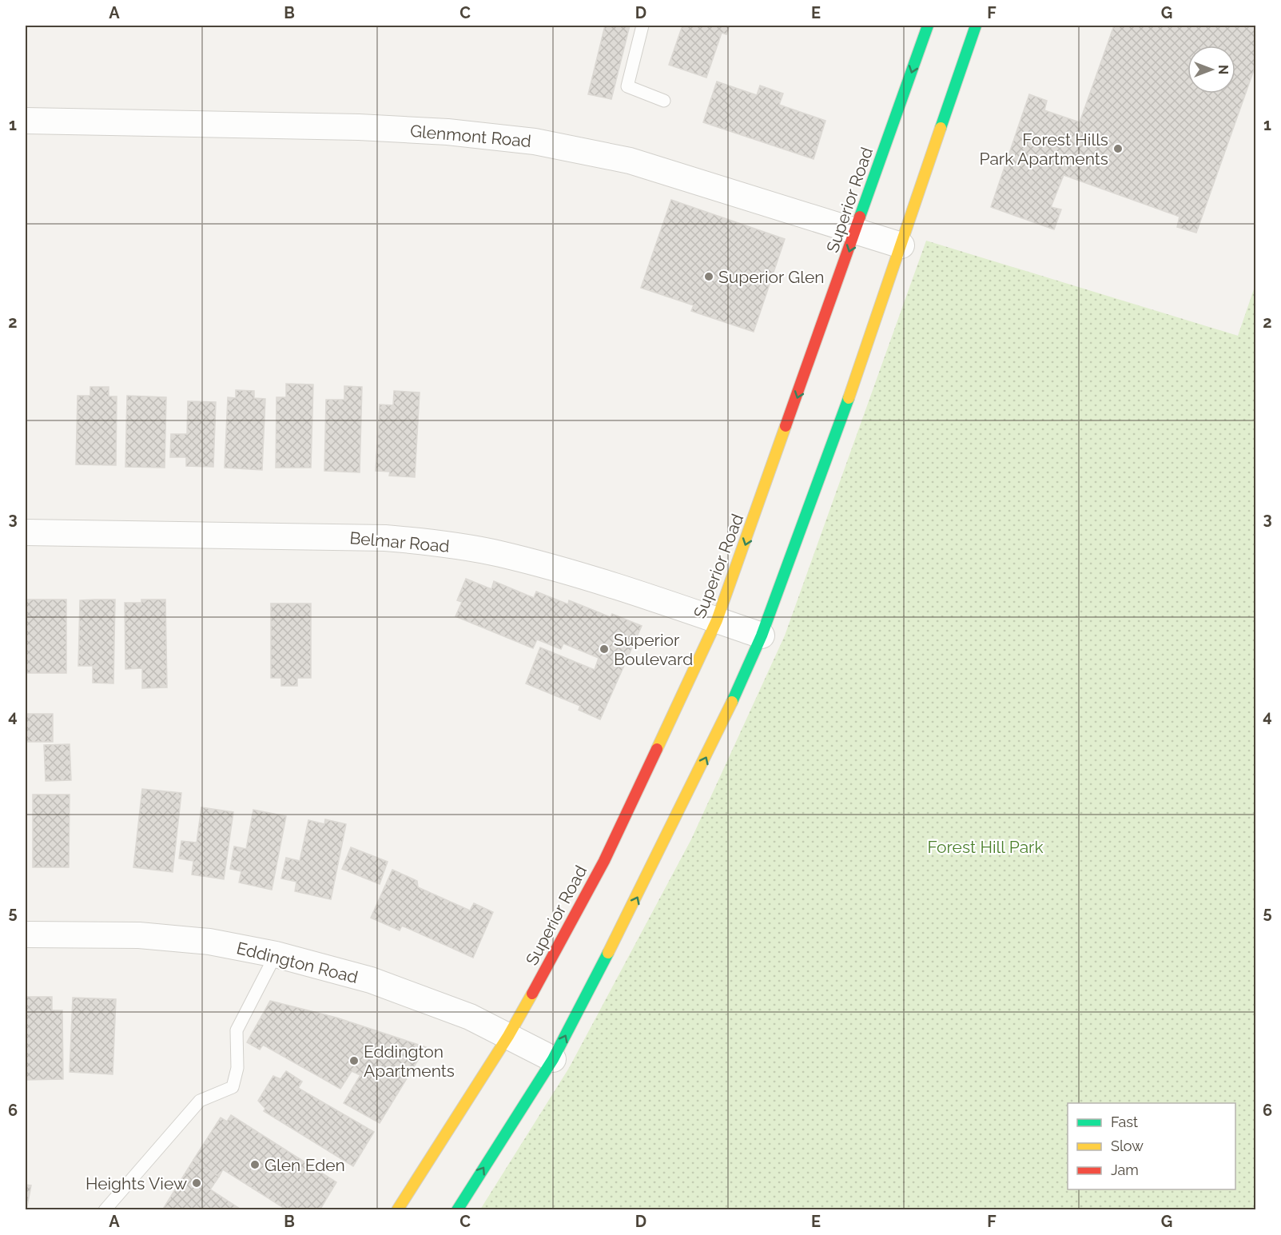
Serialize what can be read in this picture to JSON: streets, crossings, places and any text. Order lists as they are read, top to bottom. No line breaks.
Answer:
{"streets":{"main road":["Superior Road"],"street":["Glenmont Road","Belmar Road","Eddington Road"]},"crossings":[["Glenmont Road","Superior Road"],["Superior Road","Belmar Road"],["Superior Road","Eddington Road"]],"parks":["Forest Hill Park"],"places":["Forest Hills Park Apartments","Superior Glen","Superior Boulevard","Eddington Apartments","Glen Eden","Heights View"],"legend":["Fast","Slow","Jam"],"north":"right","grid":{"columns":["A","B","C","D","E","F","G"],"rows":["1","2","3","4","5","6"]}}
